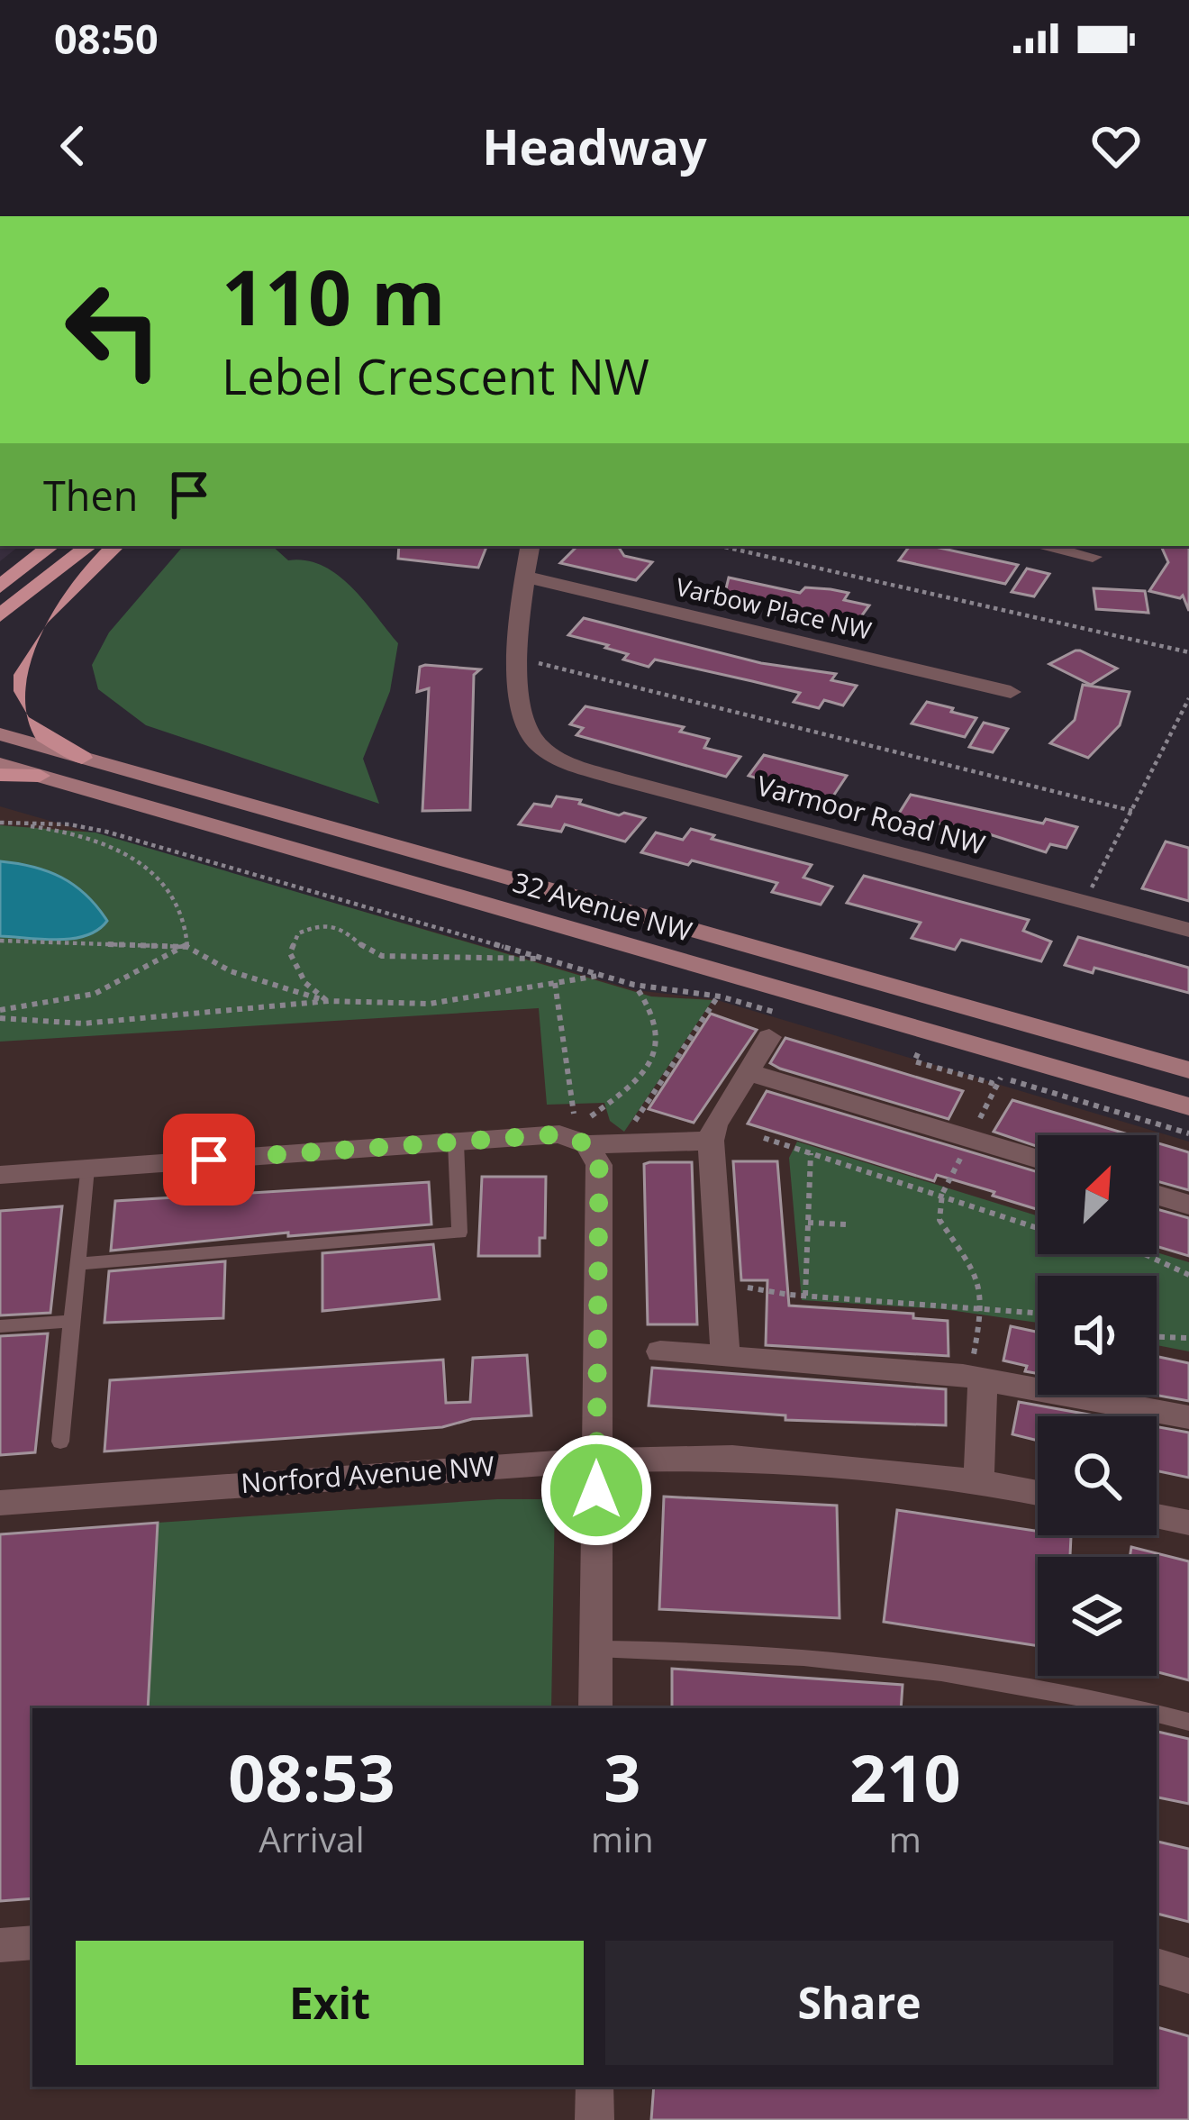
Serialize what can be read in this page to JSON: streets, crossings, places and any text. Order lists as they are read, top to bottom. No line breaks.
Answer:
{"streets":{"main road":["32 Avenue NW"],"street":["Varbow Place NW","Varmoor Road NW","Norford Avenue NW"]},"crossings":[["Varbow Place NW","Varmoor Road NW"]],"north":"top right","page":{"status":"08:50","header":"Headway","turn":["110 m","Lebel Crescent NW"],"then":"Then","eta":["08:53","Arrival","3","min","210","m"],"buttons":["Exit","Share"]}}
